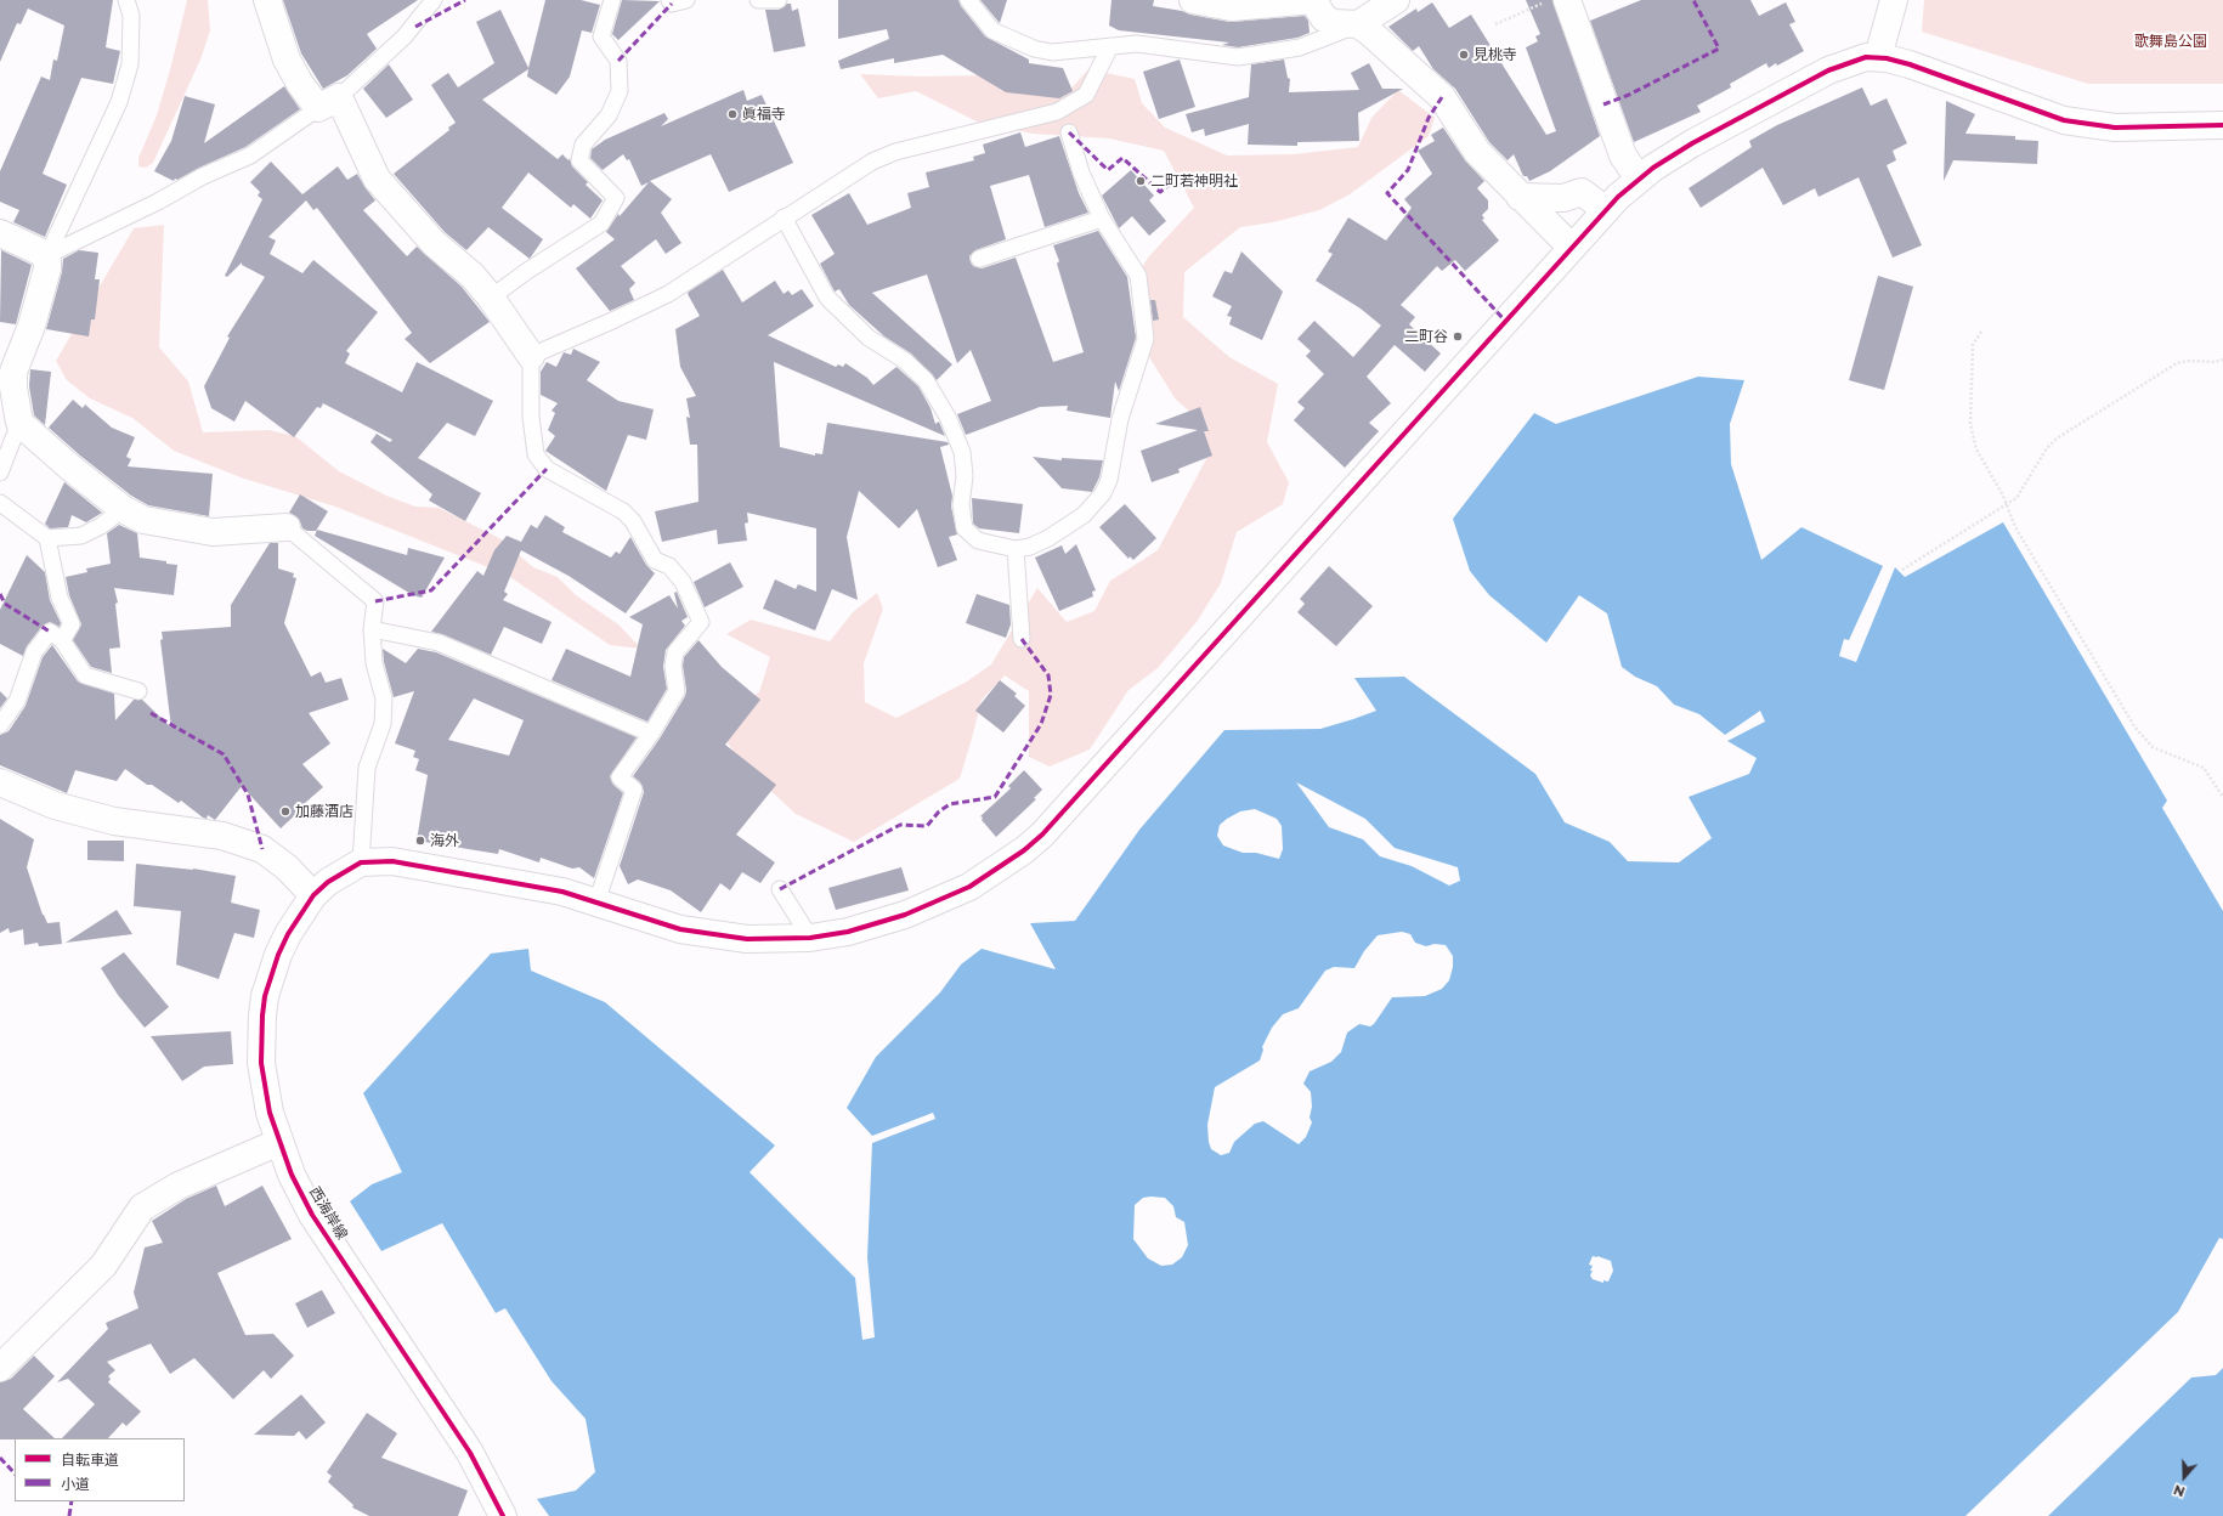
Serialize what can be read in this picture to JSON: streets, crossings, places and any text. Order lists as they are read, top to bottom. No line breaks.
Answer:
{"streets":{"street":["西海岸線"]},"parks":["歌舞島公園"],"places":["見桃寺","眞福寺","二町若神明社","二町谷","加藤酒店","海外"],"legend":["自転車道","小道"],"north":"bottom"}
